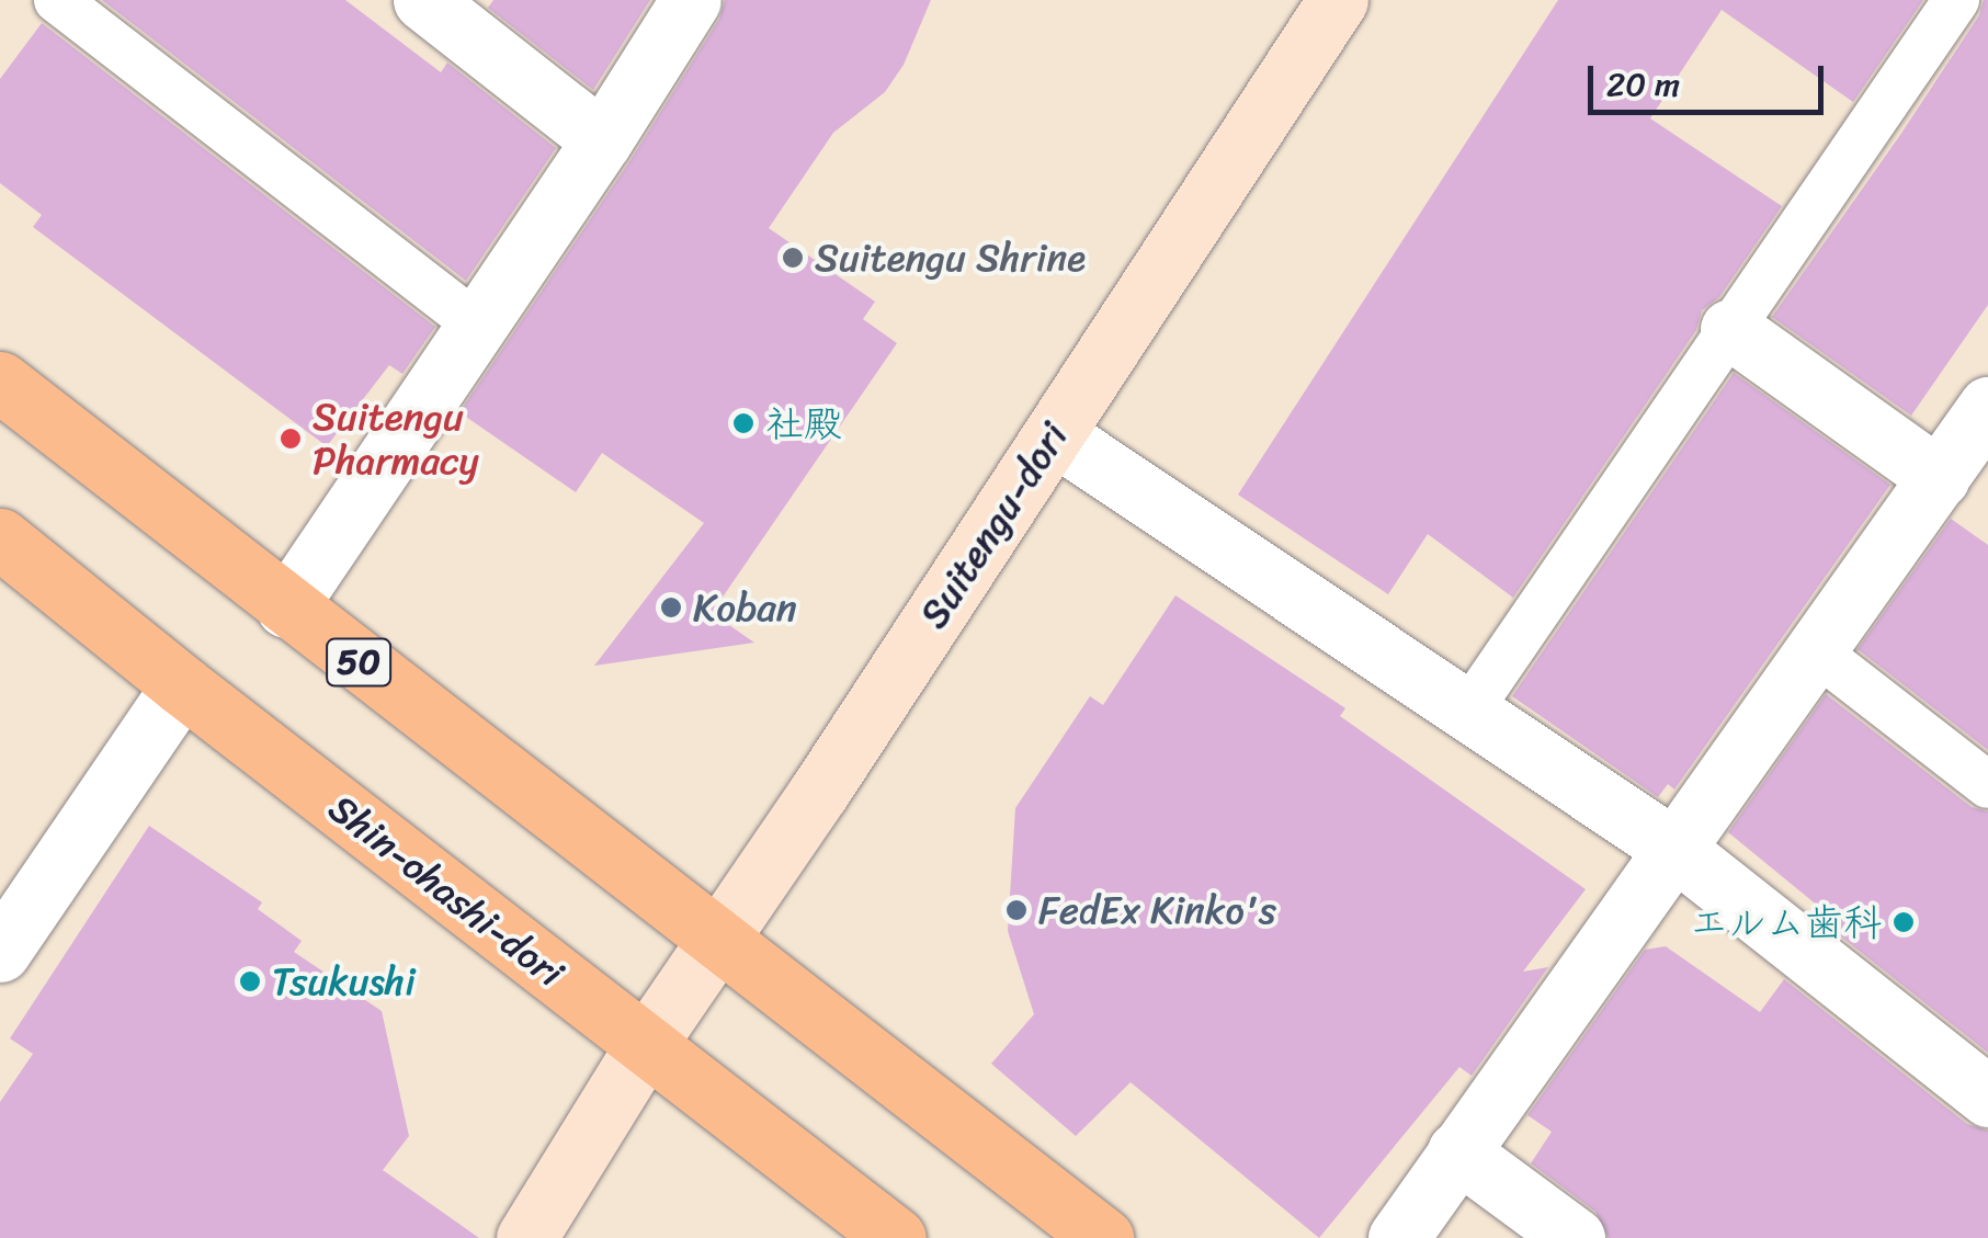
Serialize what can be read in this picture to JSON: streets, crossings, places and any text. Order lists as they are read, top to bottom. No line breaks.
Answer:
{"streets":{"main road":["50","Shin-ohashi-dori"],"street":["Suitengu-dori"]},"crossings":[["Suitengu-dori","50"],["Suitengu-dori","Shin-ohashi-dori"]],"places":["Suitengu Shrine","社殿","Suitengu Pharmacy","Koban","FedEx Kinko's","エルム歯科","Tsukushi"],"scale_bar":"20 m"}
